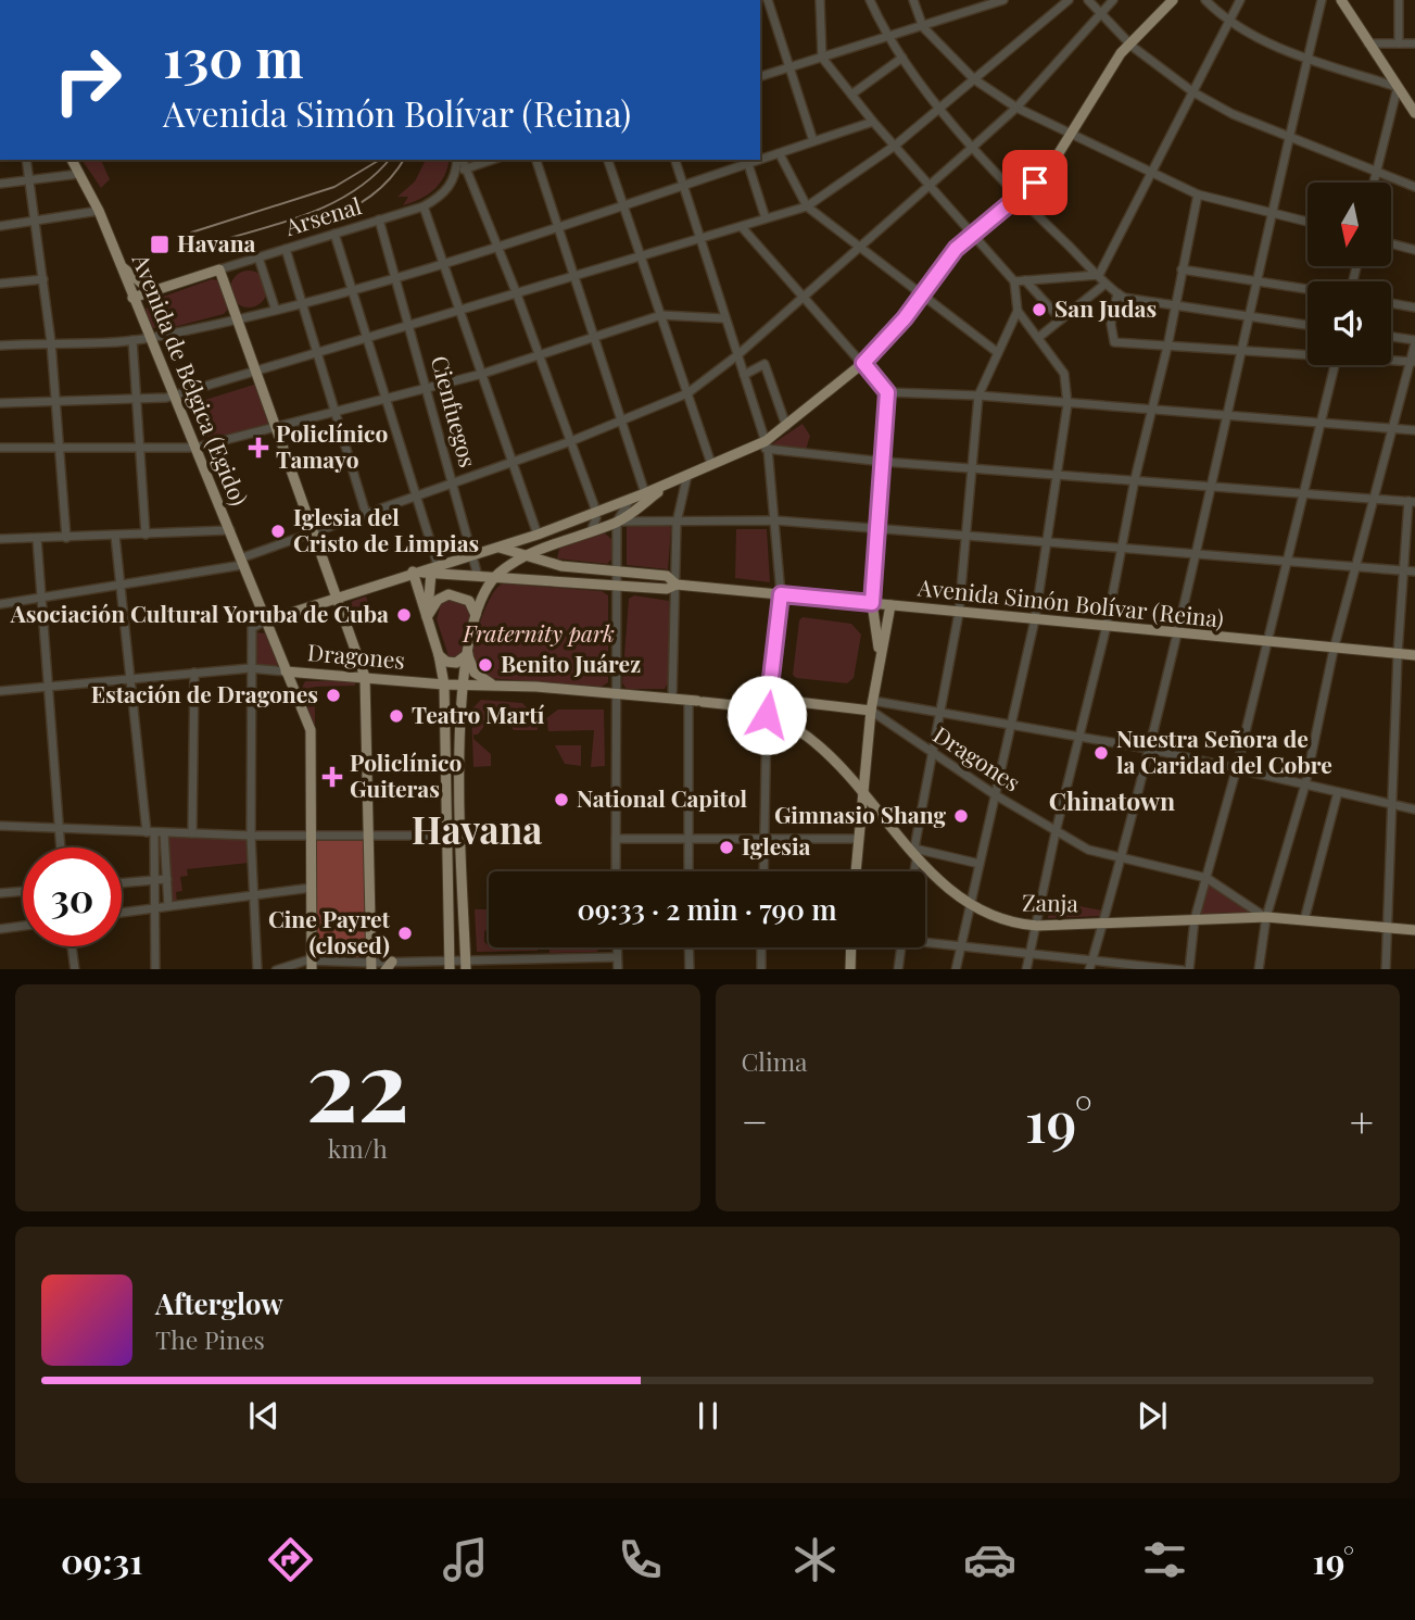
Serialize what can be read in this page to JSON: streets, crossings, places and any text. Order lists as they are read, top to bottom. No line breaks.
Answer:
{"streets":{"main road":["Arsenal","Avenida de Bélgica (Egido)","Cienfuegos","Avenida Simón Bolívar (Reina)","Dragones","Zanja"]},"crossings":[["Arsenal","Avenida de Bélgica (Egido)"],["Arsenal","Cienfuegos"],["Avenida de Bélgica (Egido)","Dragones"],["Cienfuegos","Avenida Simón Bolívar (Reina)"],["Dragones","Zanja"]],"districts":["Chinatown","Havana"],"parks":["Fraternity park"],"places":{"transit":["Havana"],"other":["San Judas","Iglesia del Cristo de Limpias","Asociación Cultural Yoruba de Cuba","Benito Juárez","Estación de Dragones","Teatro Martí","Nuestra Señora de la Caridad del Cobre","National Capitol","Gimnasio Shang","Iglesia","Cine Payret (closed)"],"health":["Policlínico Tamayo","Policlínico Guiteras"]},"north":"bottom","page":{"turn":["130 m","Avenida Simón Bolívar (Reina)"],"limit":"30","trip":"09:33 · 2 min · 790 m","tile":[["22","km/h"],"Clima"],"heat":["−","19°","+"],"song":["Afterglow","The Pines"],"tabs":["09:31","19°"]}}
